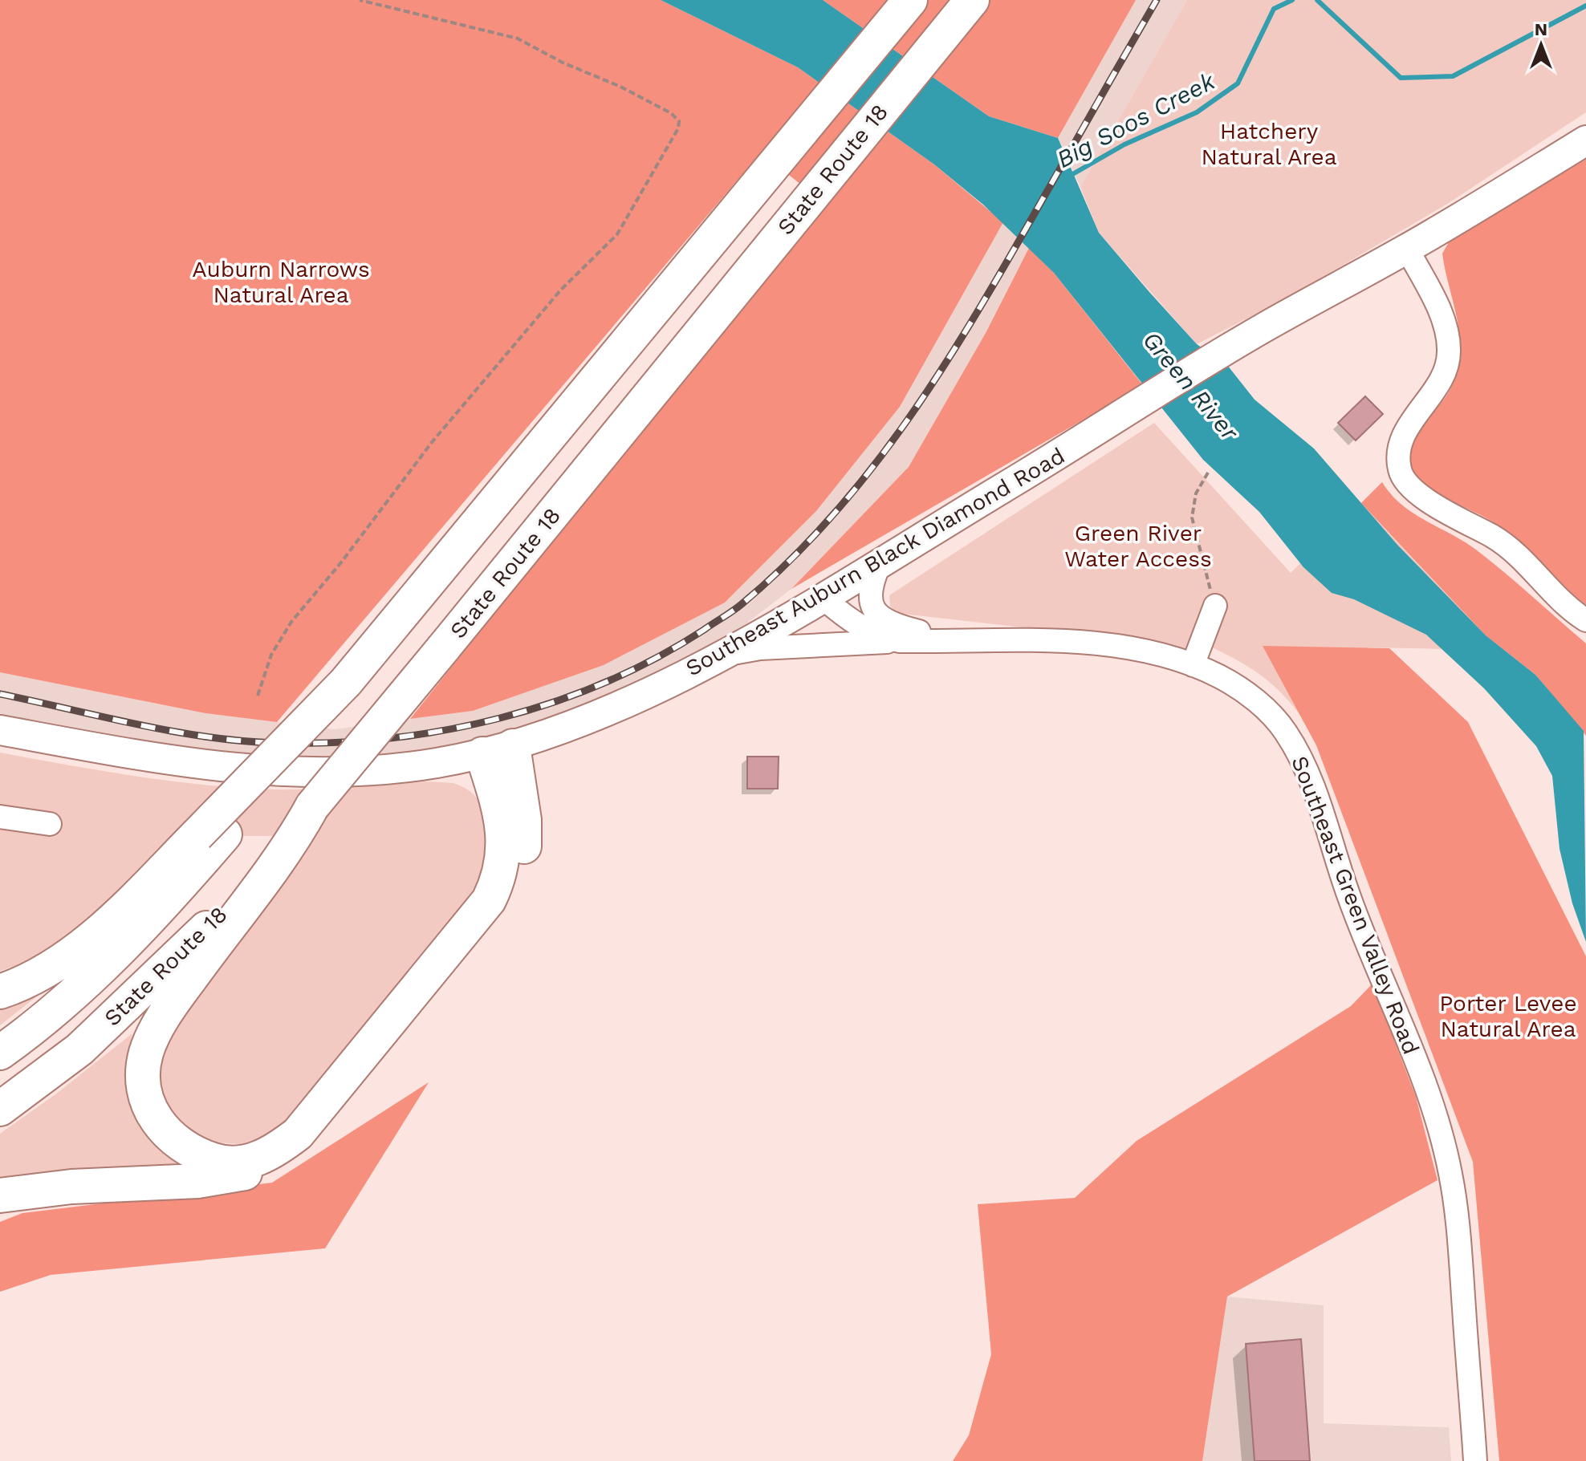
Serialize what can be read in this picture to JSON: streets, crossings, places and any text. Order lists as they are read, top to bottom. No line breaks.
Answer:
{"streets":{"highway":["State Route 18"],"main road":["Southeast Auburn Black Diamond Road"],"street":["Southeast Green Valley Road"]},"crossings":[["Southeast Auburn Black Diamond Road","Southeast Green Valley Road"]],"water":["Big Soos Creek","Green River"],"parks":["Hatchery Natural Area","Auburn Narrows Natural Area","Green River Water Access","Porter Levee Natural Area"],"north":"top"}
